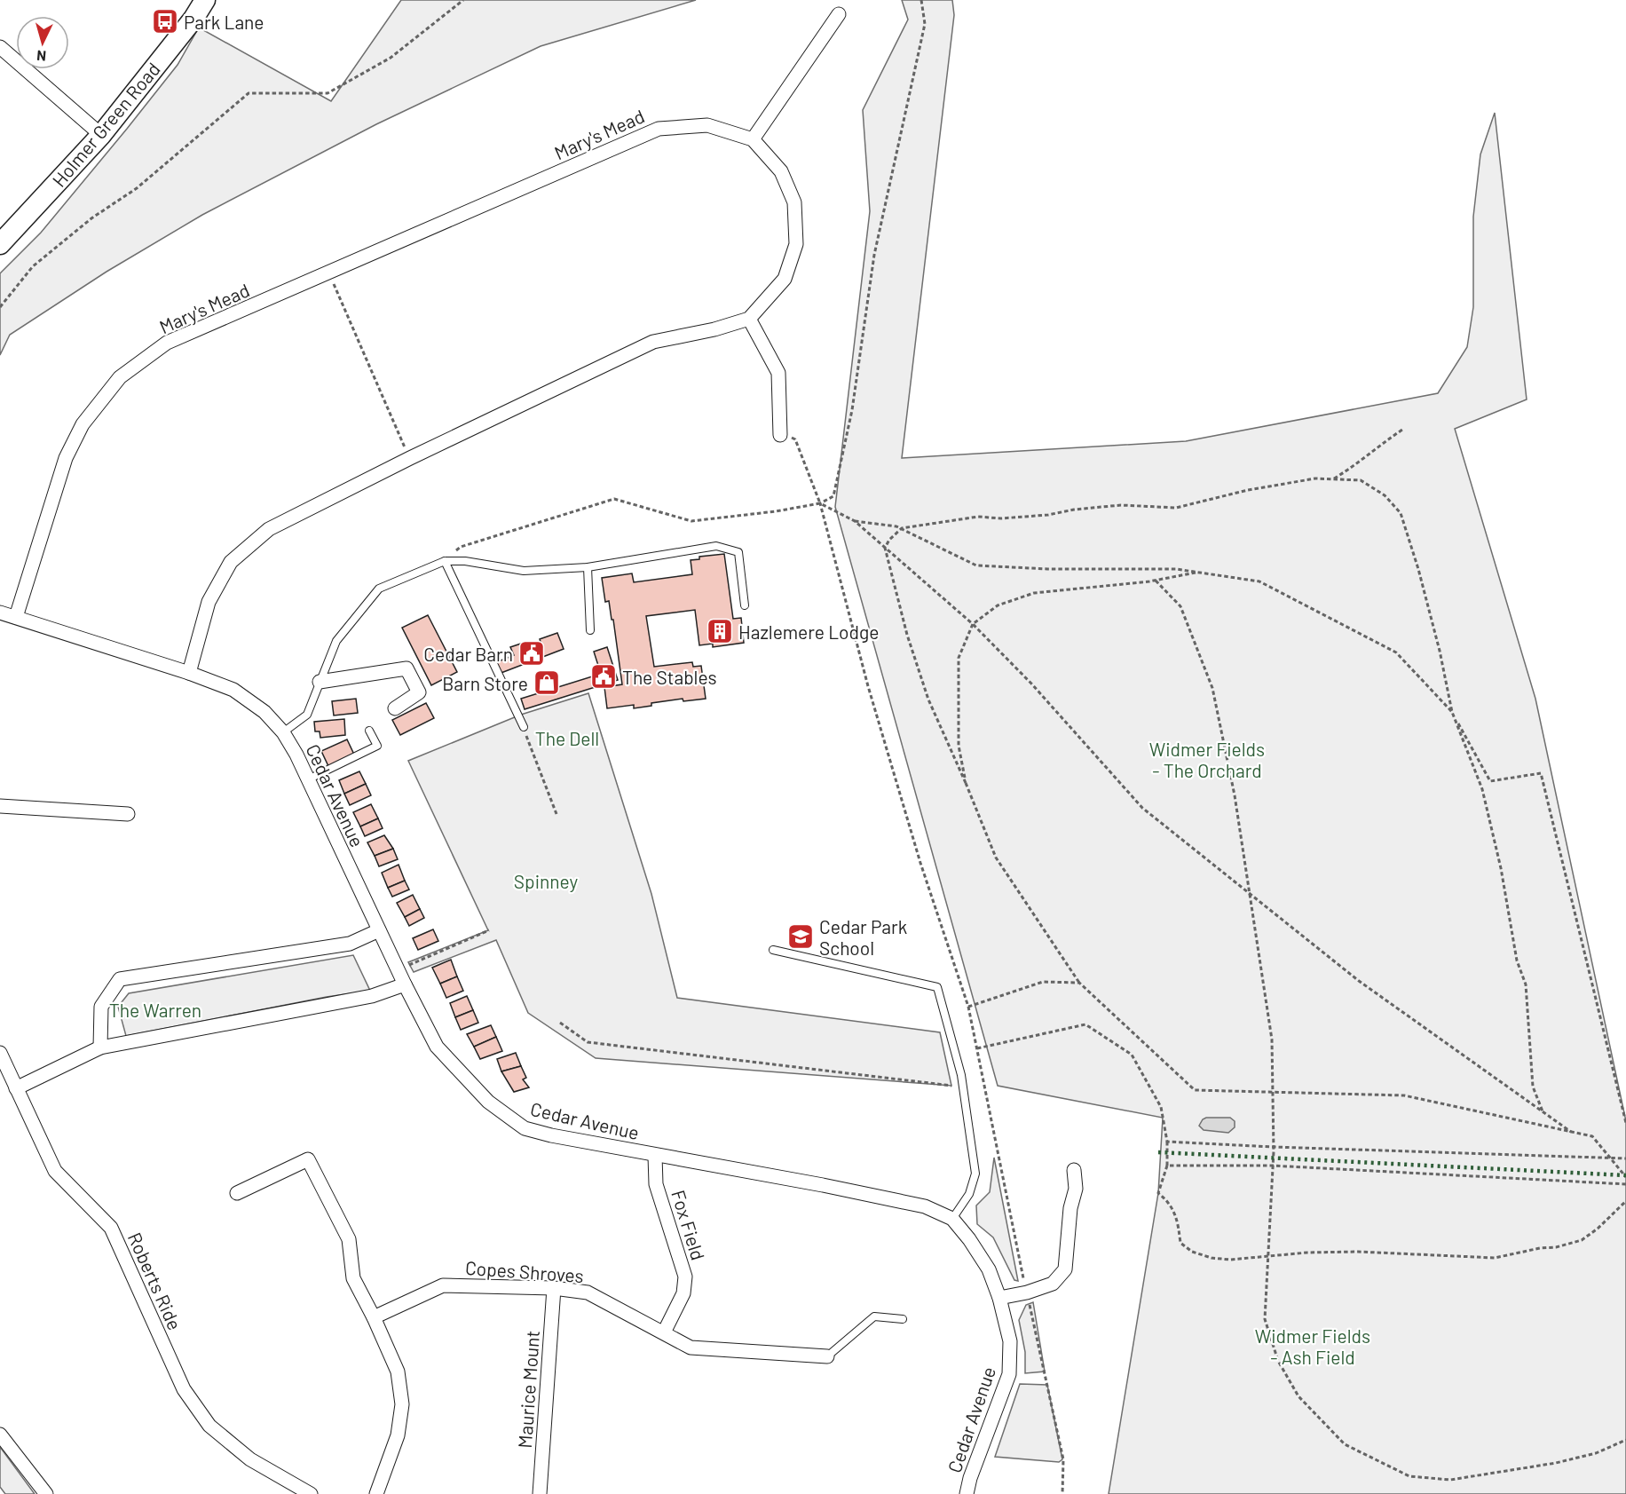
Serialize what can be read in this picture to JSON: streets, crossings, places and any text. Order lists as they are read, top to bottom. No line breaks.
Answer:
{"streets":{"street":["Holmer Green Road","Mary's Mead","Cedar Avenue","Fox Field","Copes Shroves","Roberts Ride","Maurice Mount"]},"crossings":[["Mary's Mead","Cedar Avenue"],["Cedar Avenue","Fox Field"],["Fox Field","Copes Shroves"],["Copes Shroves","Maurice Mount"]],"parks":["The Dell","Widmer Fields - The Orchard","Spinney","The Warren","Widmer Fields - Ash Field"],"places":{"bus stop":["Park Lane"],"building":["Hazlemere Lodge"],"public building":["Cedar Barn","The Stables"],"shop":["Barn Store"],"school or university":["Cedar Park School"]},"north":"bottom"}
